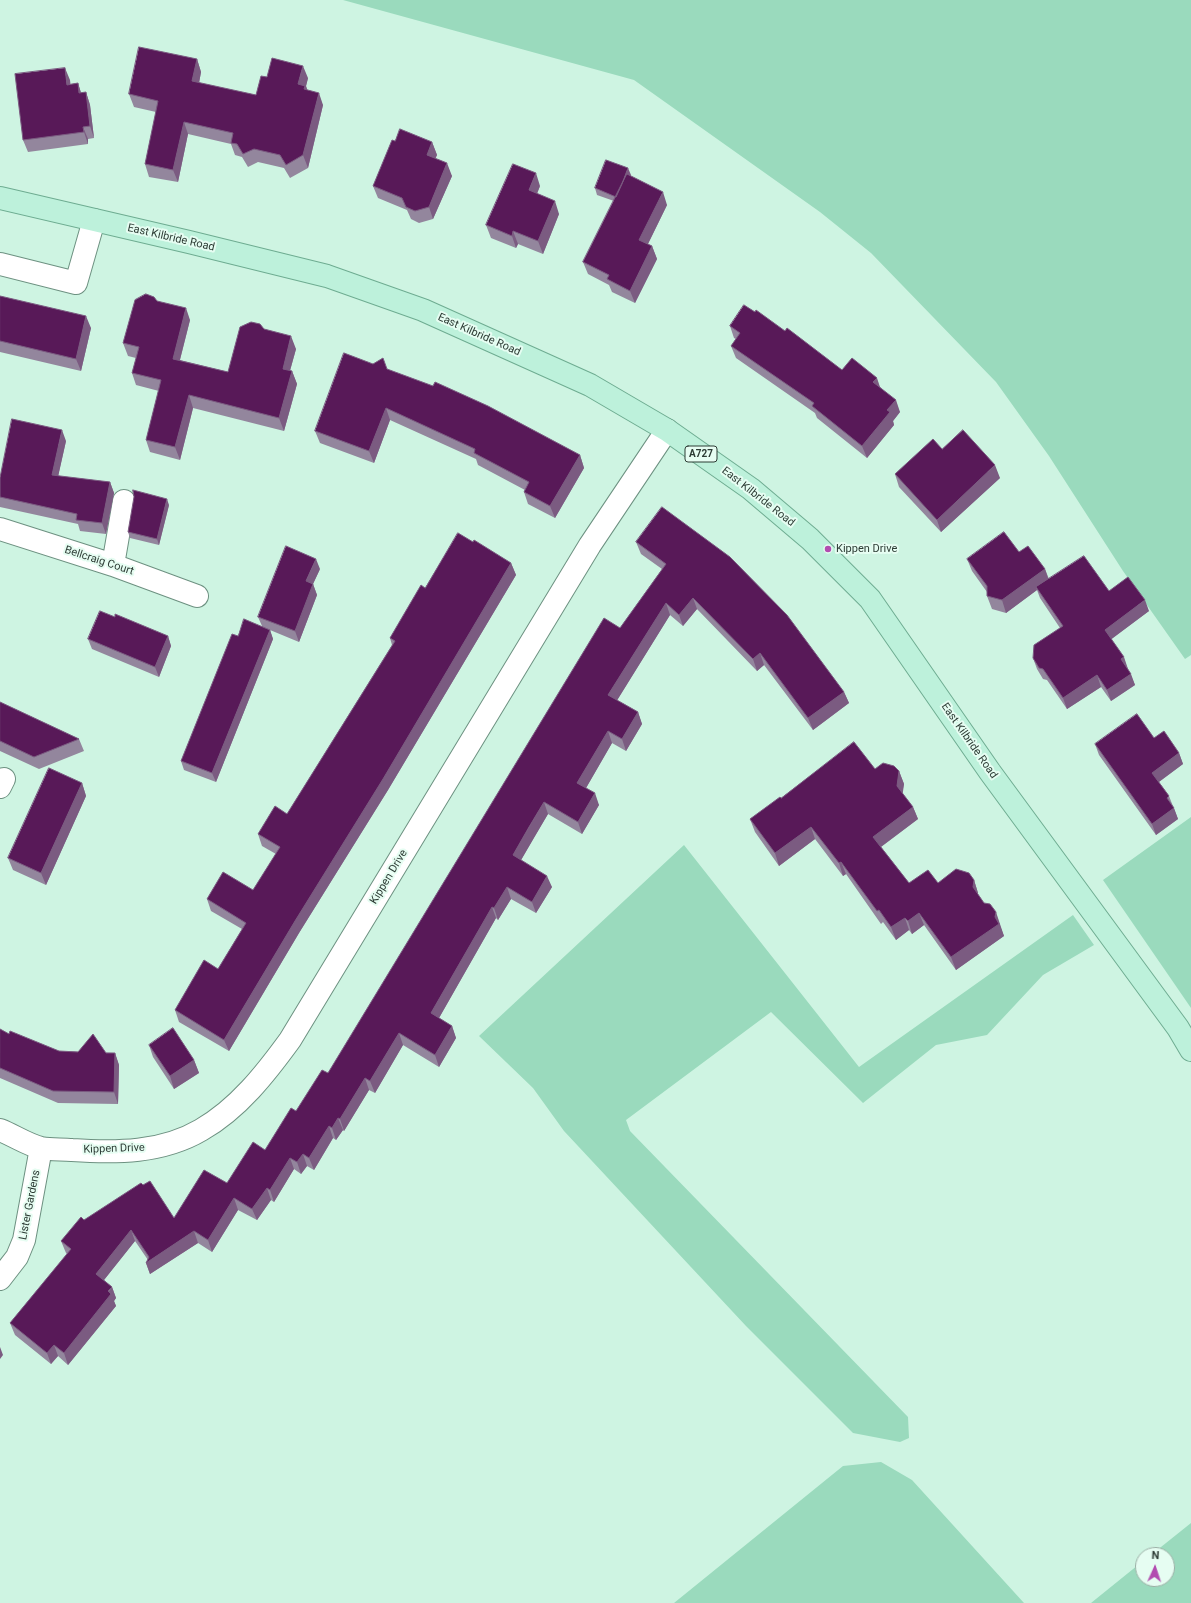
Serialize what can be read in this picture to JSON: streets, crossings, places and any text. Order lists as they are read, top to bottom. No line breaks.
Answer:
{"streets":{"main road":["East Kilbride Road","A727"],"street":["Bellcraig Court","Kippen Drive","Lister Gardens"]},"crossings":[["East Kilbride Road","Kippen Drive"],["Kippen Drive","Lister Gardens"]],"places":["Kippen Drive"],"north":"top"}
